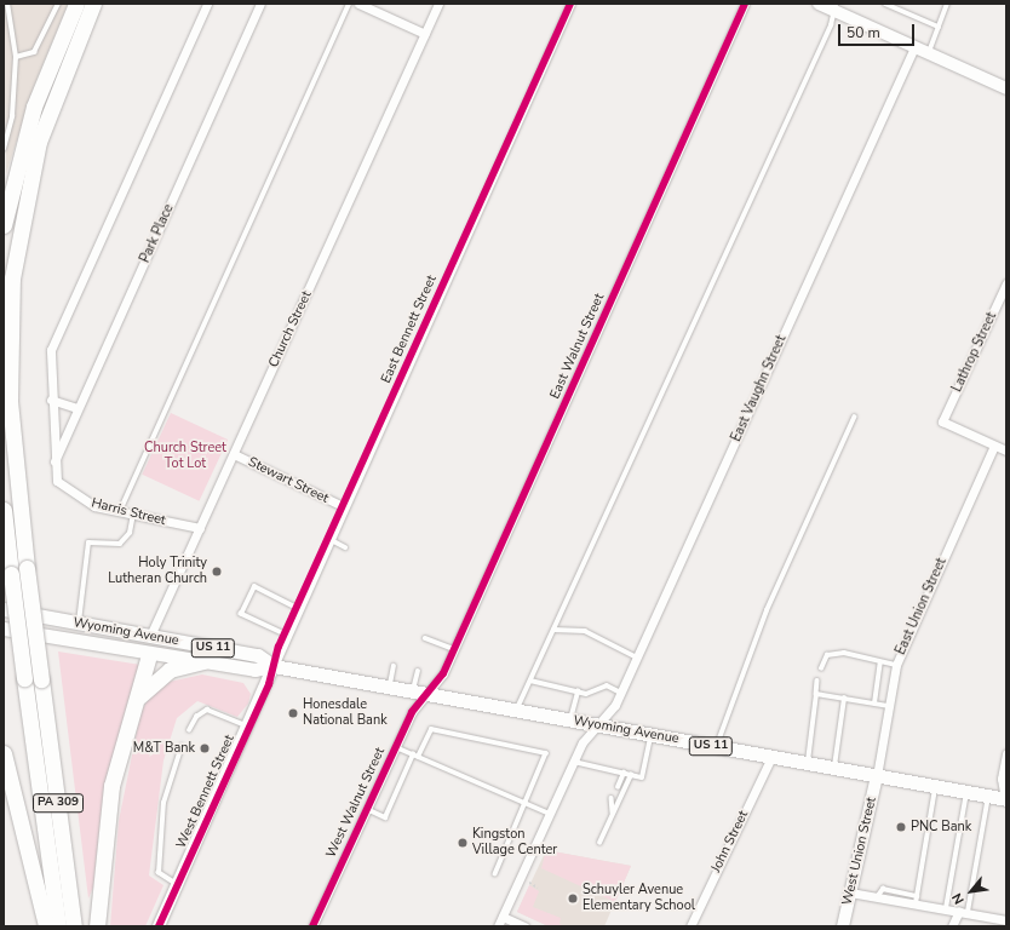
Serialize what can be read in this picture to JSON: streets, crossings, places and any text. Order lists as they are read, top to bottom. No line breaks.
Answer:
{"streets":{"highway":["PA 309"],"main road":["Church Street","Wyoming Avenue","US 11","West Bennett Street","West Union Street"],"street":["Park Place","East Bennett Street","East Walnut Street","Lathrop Street","East Vaughn Street","Stewart Street","Harris Street","East Union Street","West Walnut Street","John Street"]},"crossings":[["Park Place","Harris Street"],["Church Street","Stewart Street"],["Church Street","Harris Street"],["Church Street","Wyoming Avenue"],["East Bennett Street","Stewart Street"],["East Bennett Street","Wyoming Avenue"],["East Bennett Street","West Bennett Street"],["East Walnut Street","Wyoming Avenue"],["East Walnut Street","West Walnut Street"],["Lathrop Street","East Union Street"],["East Vaughn Street","Wyoming Avenue"],["East Union Street","Wyoming Avenue"],["East Union Street","West Union Street"],["Wyoming Avenue","West Bennett Street"],["Wyoming Avenue","West Walnut Street"],["Wyoming Avenue","John Street"],["Wyoming Avenue","West Union Street"]],"parks":["Church Street Tot Lot"],"places":["Holy Trinity Lutheran Church","Honesdale National Bank","M&T Bank","PNC Bank","Kingston Village Center","Schuyler Avenue Elementary School"],"scale_bar":"50 m","north":"bottom left"}
